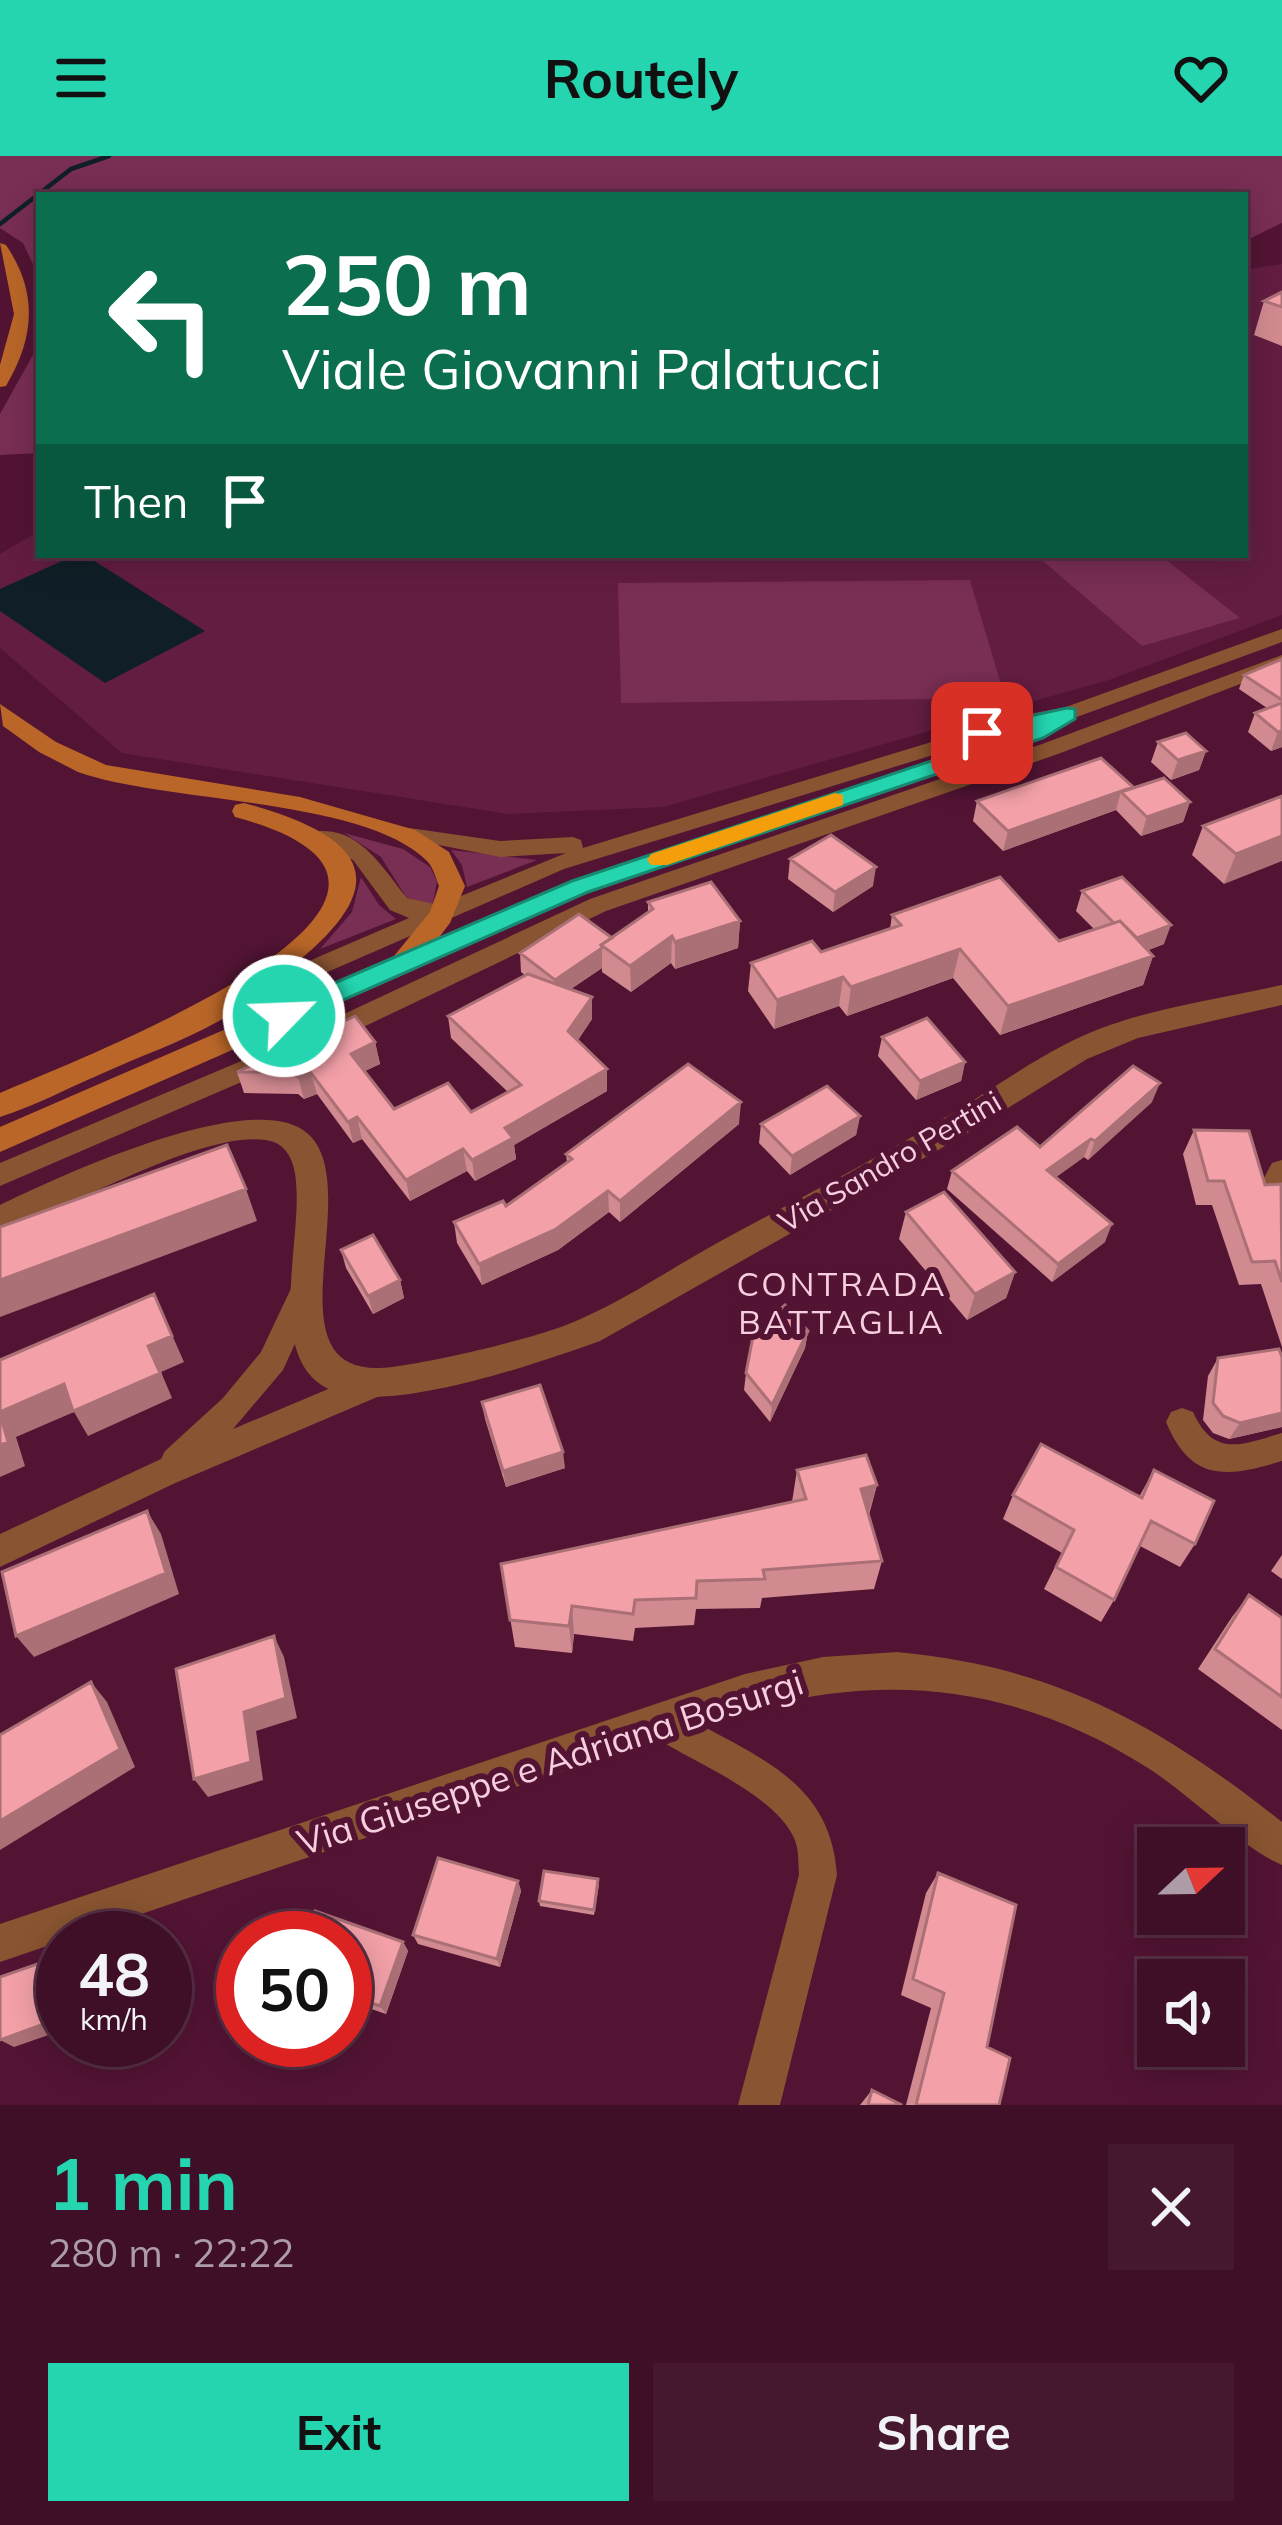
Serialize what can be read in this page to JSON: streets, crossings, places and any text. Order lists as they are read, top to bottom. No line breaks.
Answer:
{"streets":{"street":["Via Sandro Pertini","Via Giuseppe e Adriana Bosurgi"]},"districts":["CONTRADA BATTAGLIA"],"north":"right","page":{"header":"Routely","turn":["250 m","Viale Giovanni Palatucci"],"then":"Then","speed":"48 km/h","limit":"50","heading":["1 min","280 m · 22:22"],"buttons":["Exit","Share"]}}
